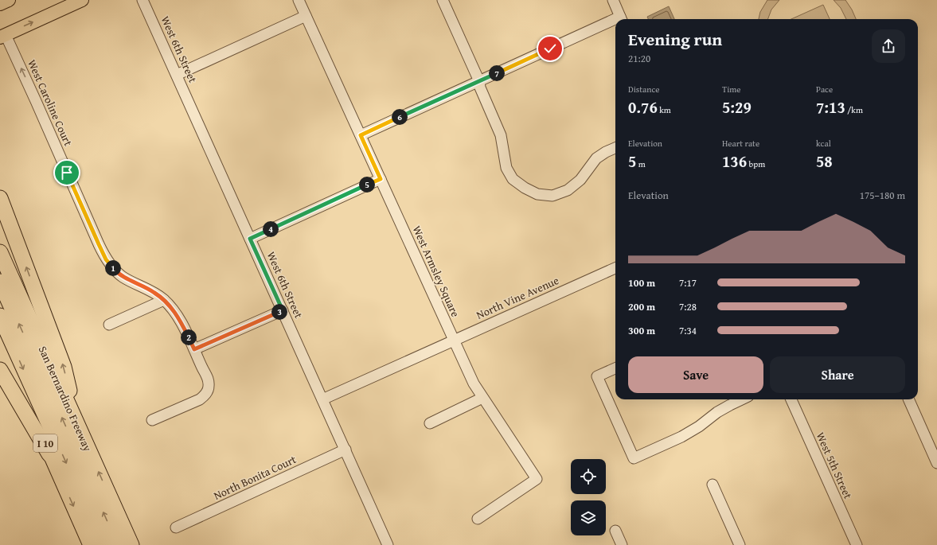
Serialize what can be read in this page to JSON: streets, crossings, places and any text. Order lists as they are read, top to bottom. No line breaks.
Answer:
{"streets":{"highway":["San Bernardino Freeway","I 10"],"street":["West 6th Street","West Caroline Court","West Armsley Square","North Vine Avenue","West 5th Street","North Bonita Court"]},"crossings":[["West 6th Street","North Vine Avenue"],["West 6th Street","North Bonita Court"],["West Armsley Square","North Vine Avenue"]],"one_way":["West Caroline Court"],"page":{"heading":["Evening run","21:20"],"pins":["7","6","5","4","1","3","2"],"stats":[["Distance","0.76 km"],["Time","5:29"],["Pace","7:13 /km"],["Elevation","5 m"],["Heart rate","136 bpm"],["kcal","58"]],"chart":["Elevation","175–180 m"],"list":[{"name":"100 m","note":"7:17"},{"name":"200 m","note":"7:28"},{"name":"300 m","note":"7:34"}],"buttons":["Save","Share"]}}
